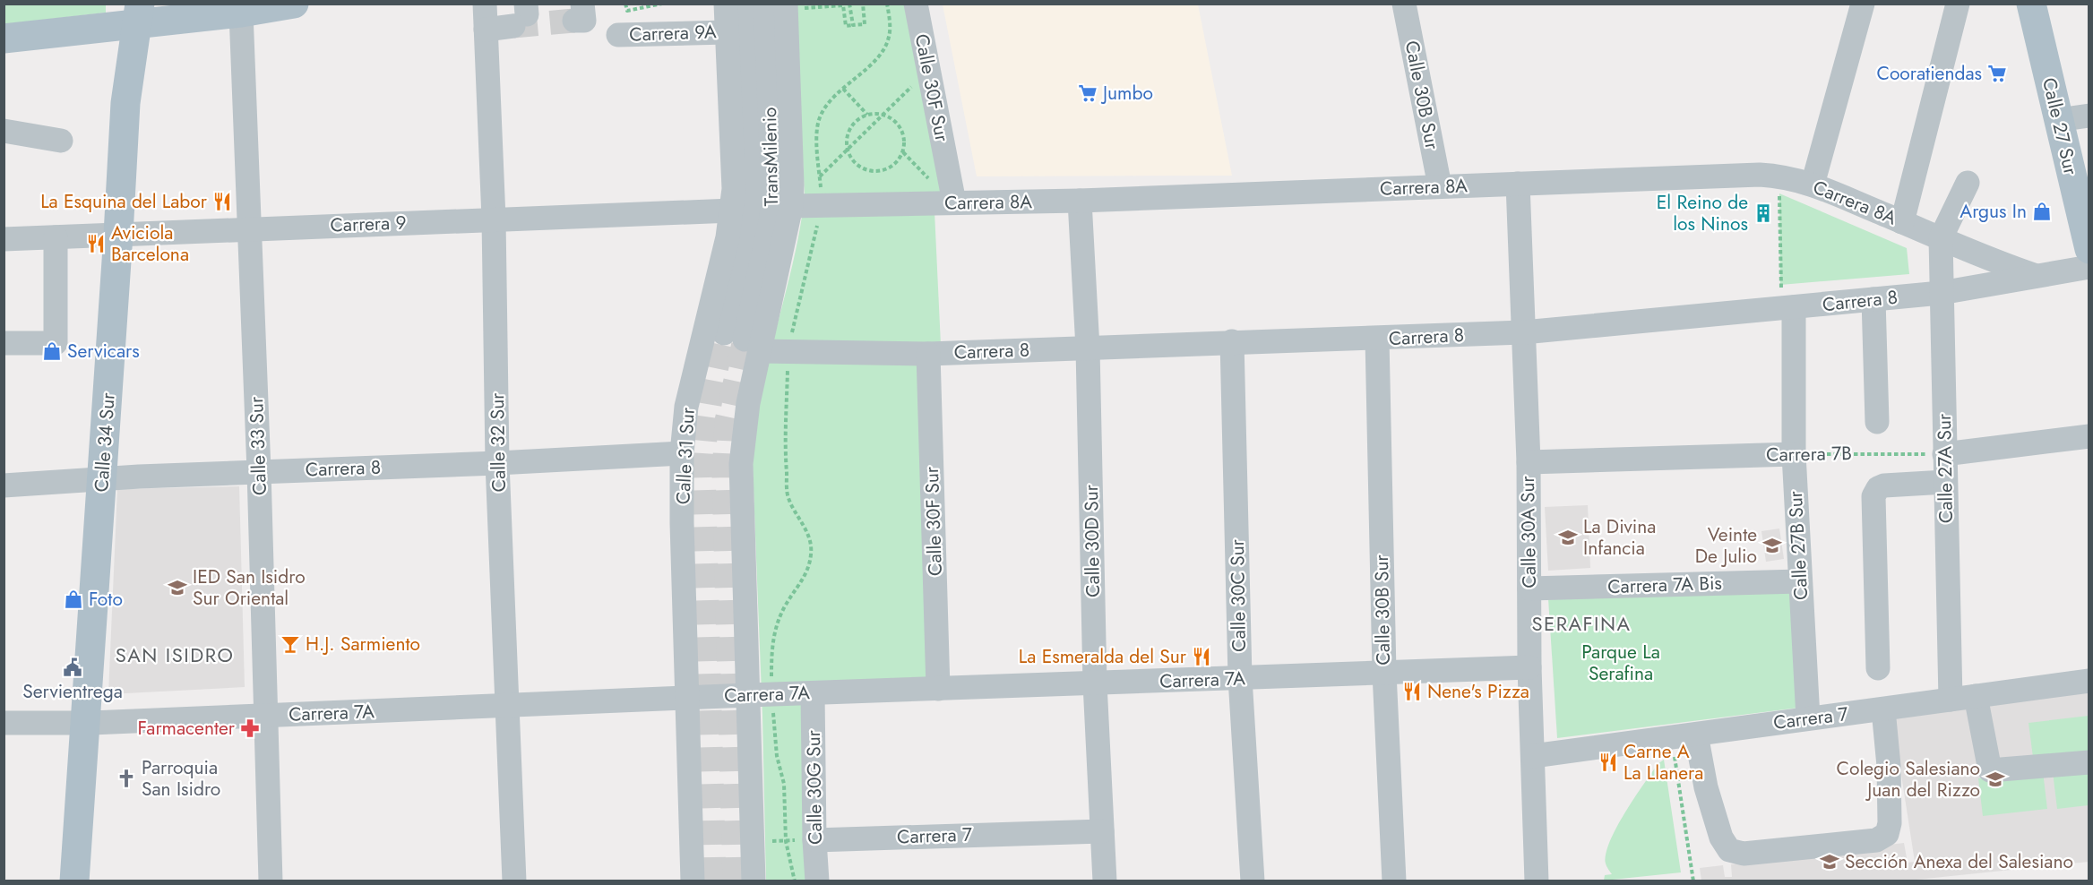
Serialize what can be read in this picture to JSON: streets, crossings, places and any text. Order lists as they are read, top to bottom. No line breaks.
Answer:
{"streets":{"main road":["Calle 27 Sur","Calle 34 Sur"],"street":["Carrera 9A","Calle 30F Sur","Calle 30B Sur","TransMilenio","Carrera 8A","Carrera 9","Carrera 8","Calle 32 Sur","Calle 33 Sur","Carrera 7B","Calle 31 Sur","Calle 27A Sur","Calle 30A Sur","Calle 30D Sur","Calle 27B Sur","Carrera 7A Bis","Calle 30C Sur","Carrera 7A","Carrera 7","Calle 30G Sur"]},"crossings":[["Carrera 9A","Calle 31 Sur"],["Calle 30F Sur","Carrera 8A"],["Calle 30F Sur","Carrera 8"],["Calle 30F Sur","Carrera 7A"],["Calle 30B Sur","Carrera 8A"],["Calle 30B Sur","Carrera 8"],["Calle 30B Sur","Carrera 7A"],["TransMilenio","Carrera 8"],["Carrera 8A","Carrera 8"],["Carrera 8A","Calle 27A Sur"],["Carrera 8A","Calle 30A Sur"],["Carrera 8A","Calle 30D Sur"],["Carrera 9","Calle 34 Sur"],["Carrera 9","Calle 32 Sur"],["Carrera 9","Calle 33 Sur"],["Carrera 9","Calle 31 Sur"],["Carrera 8","Calle 34 Sur"],["Carrera 8","Calle 32 Sur"],["Carrera 8","Calle 33 Sur"],["Carrera 8","Calle 31 Sur"],["Carrera 8","Calle 27A Sur"],["Carrera 8","Calle 30A Sur"],["Carrera 8","Calle 30D Sur"],["Carrera 8","Calle 27B Sur"],["Carrera 8","Calle 30C Sur"],["Calle 34 Sur","Carrera 7A"],["Calle 32 Sur","Carrera 7A"],["Calle 33 Sur","Carrera 7A"],["Carrera 7B","Calle 27A Sur"],["Carrera 7B","Calle 30A Sur"],["Carrera 7B","Calle 27B Sur"],["Calle 31 Sur","Carrera 7A"],["Calle 27A Sur","Carrera 7"],["Calle 30A Sur","Carrera 7A Bis"],["Calle 30A Sur","Carrera 7A"],["Calle 30A Sur","Carrera 7"],["Calle 30D Sur","Carrera 7A"],["Calle 30D Sur","Carrera 7"],["Calle 27B Sur","Carrera 7A Bis"],["Calle 27B Sur","Carrera 7"],["Calle 30C Sur","Carrera 7A"],["Carrera 7A","Calle 30G Sur"],["Carrera 7","Calle 30G Sur"]],"districts":["SERAFINA","SAN ISIDRO"],"parks":["Parque La Serafina"],"places":{"supermarket":["Cooratiendas","Jumbo"],"restaurant":["La Esquina del Labor","Aviciola Barcelona","La Esmeralda del Sur","Nene's Pizza","Carne A La Llanera"],"shop":["Argus In","Servicars","Foto"],"building":["El Reino de los Ninos"],"school or university":["La Divina Infancia","Veinte De Julio","IED San Isidro Sur Oriental","Colegio Salesiano Juan del Rizzo","Sección Anexa del Salesiano"],"bar":["H.J. Sarmiento"],"public building":["Servientrega"],"pharmacy":["Farmacenter"],"church":["Parroquia San Isidro"]}}
